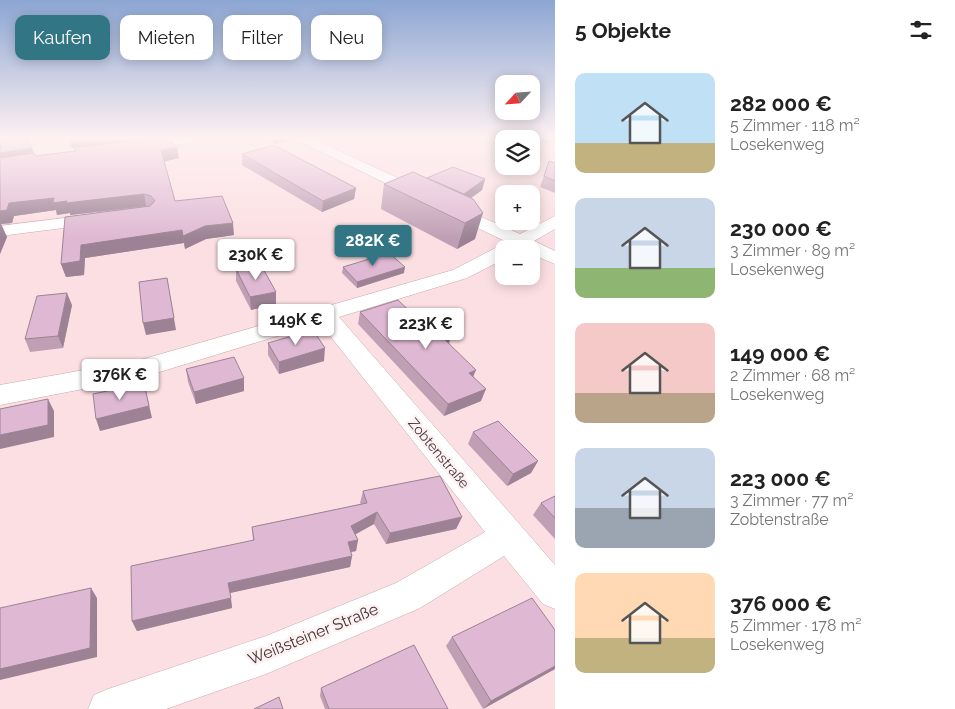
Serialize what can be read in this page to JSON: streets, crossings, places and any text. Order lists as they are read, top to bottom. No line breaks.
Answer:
{"streets":{"street":["Zobtenstraße","Weißsteiner Straße"]},"crossings":[["Zobtenstraße","Weißsteiner Straße"]],"north":"bottom left","page":{"heading":"5 Objekte","chip":["Kaufen","Mieten","Filter","Neu"],"list":[{"name":"282 000 €","note":"5 Zimmer · 118 m² · Losekenweg"},{"name":"230 000 €","note":"3 Zimmer · 89 m² · Losekenweg"},{"name":"149 000 €","note":"2 Zimmer · 68 m² · Losekenweg"},{"name":"223 000 €","note":"3 Zimmer · 77 m² · Zobtenstraße"},{"name":"376 000 €","note":"5 Zimmer · 178 m² · Losekenweg"}],"map_buttons":["+","−"],"price":["282K €","230K €","149K €","223K €","376K €"]}}
